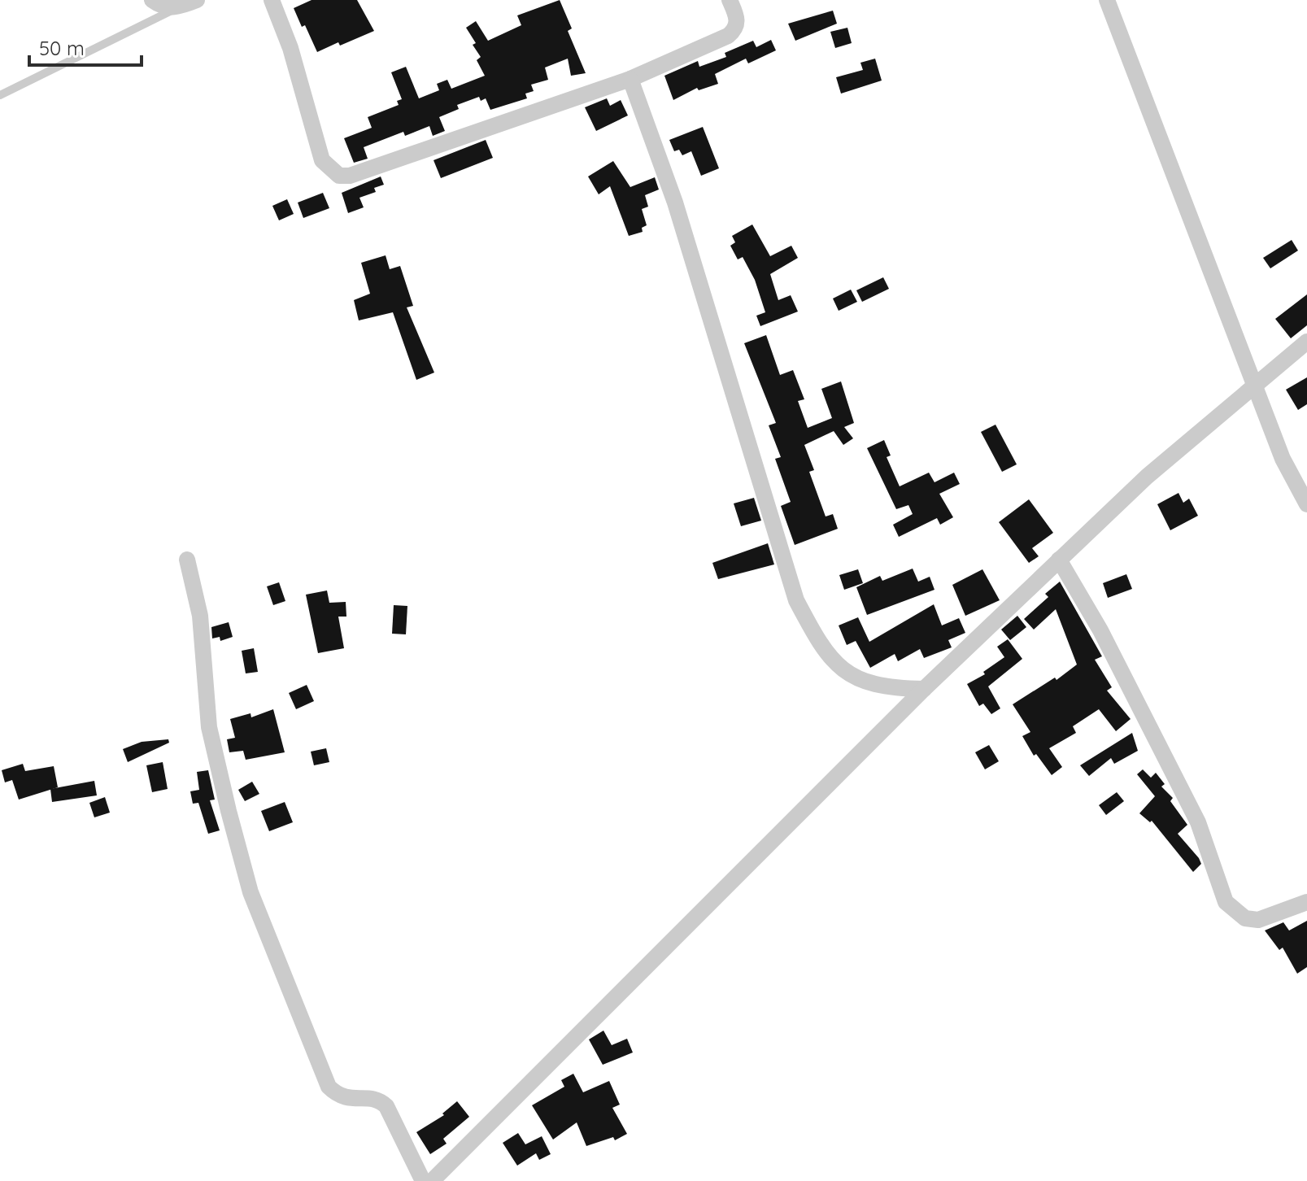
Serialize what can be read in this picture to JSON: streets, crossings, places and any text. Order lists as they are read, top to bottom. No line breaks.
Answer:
{"scale_bar":"50 m"}
